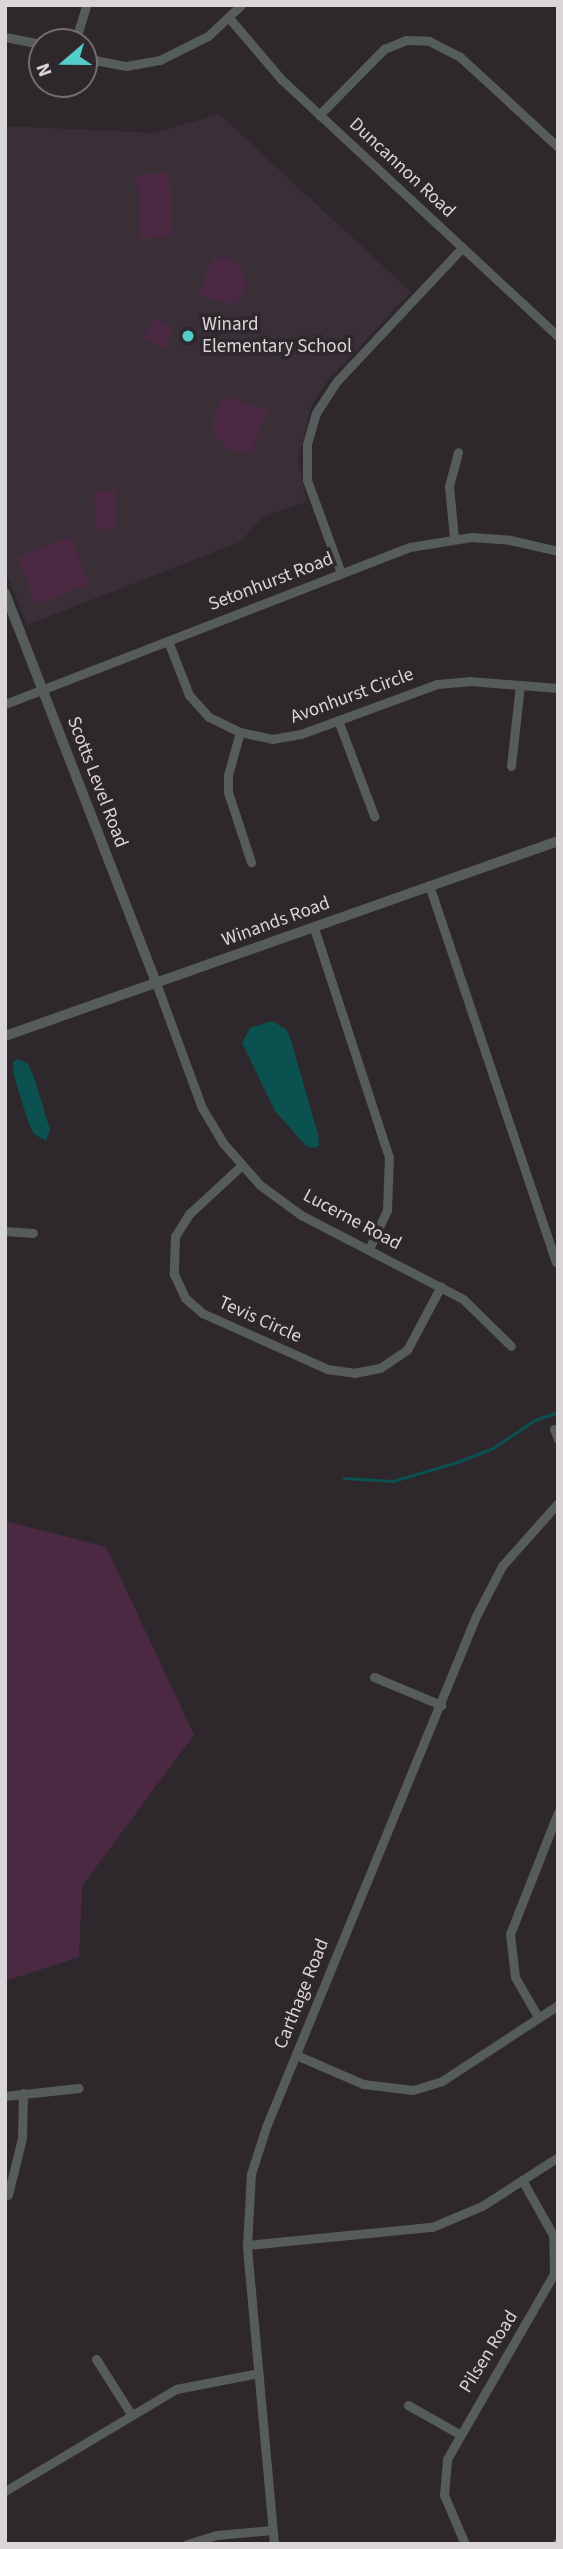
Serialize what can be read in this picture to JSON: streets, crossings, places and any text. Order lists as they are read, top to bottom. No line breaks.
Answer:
{"streets":{"street":["Duncannon Road","Setonhurst Road","Avonhurst Circle","Scotts Level Road","Winands Road","Lucerne Road","Tevis Circle","Carthage Road","Pilsen Road"]},"crossings":[["Setonhurst Road","Avonhurst Circle"],["Setonhurst Road","Scotts Level Road"],["Scotts Level Road","Winands Road"],["Scotts Level Road","Lucerne Road"],["Winands Road","Lucerne Road"],["Lucerne Road","Tevis Circle"]],"places":["Winard Elementary School"],"north":"left"}
